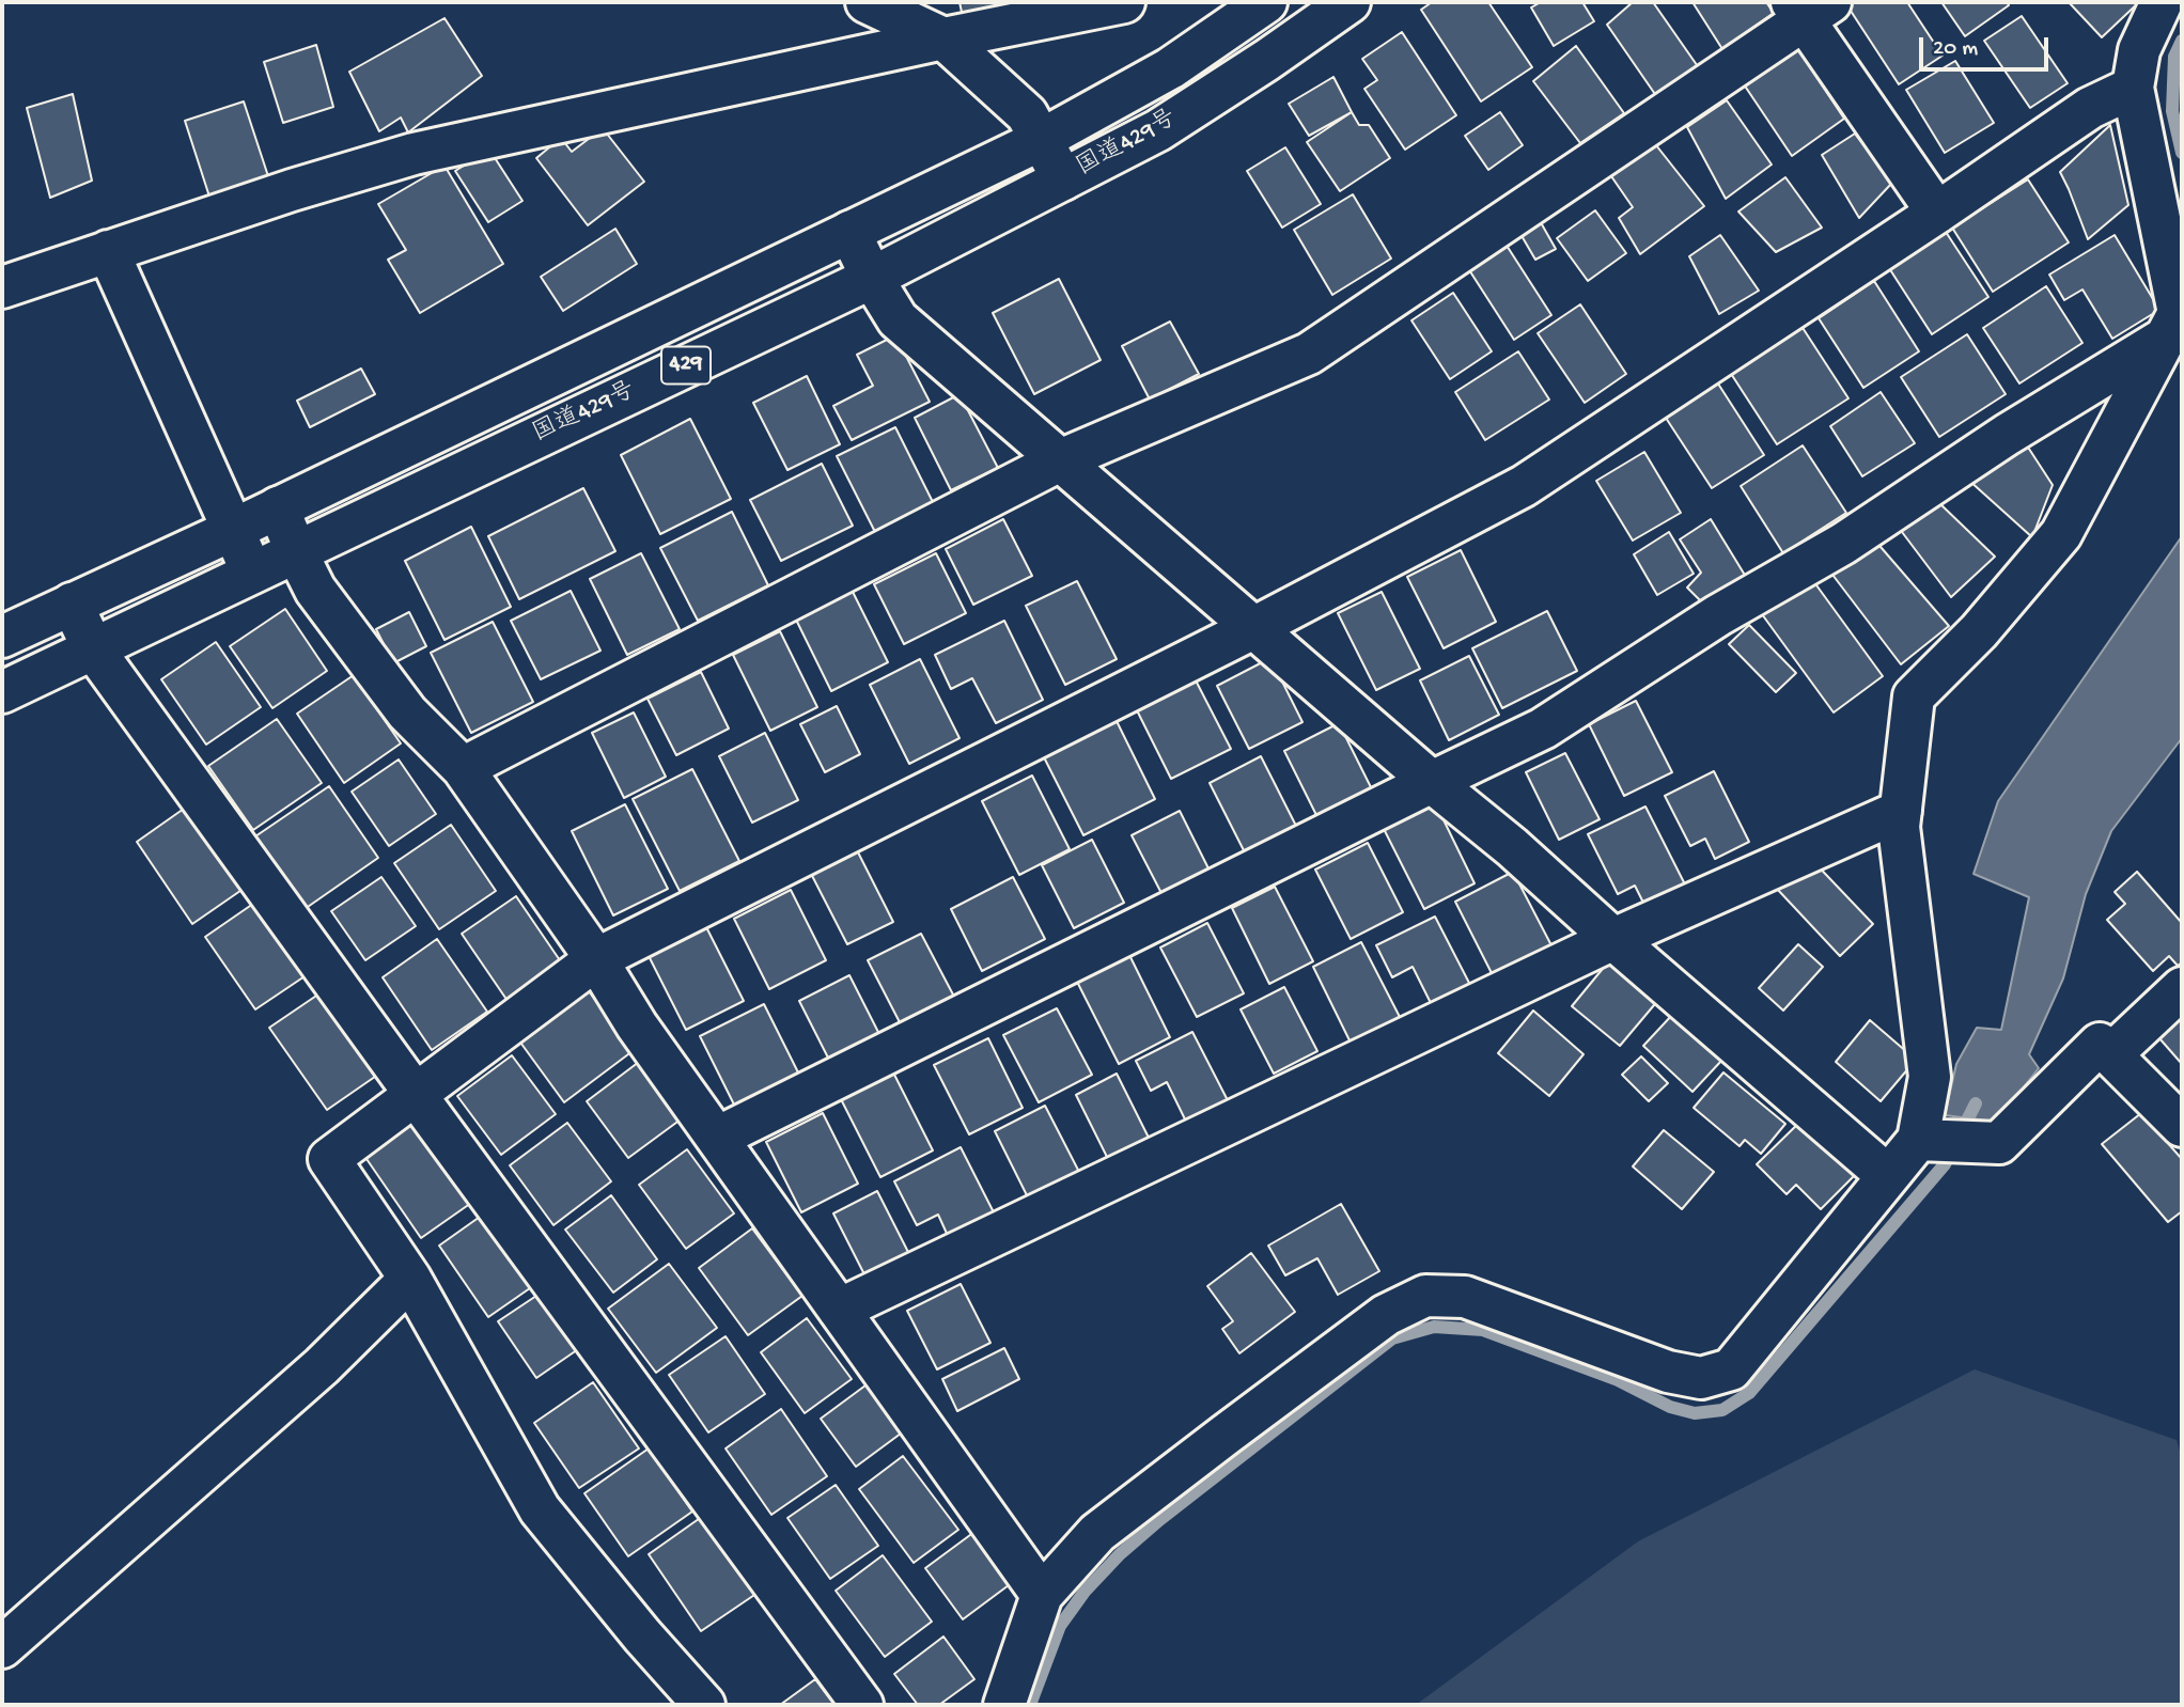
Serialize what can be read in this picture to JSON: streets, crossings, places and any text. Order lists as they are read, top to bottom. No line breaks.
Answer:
{"streets":{"main road":["国道429号","429"]},"scale_bar":"20 m"}
